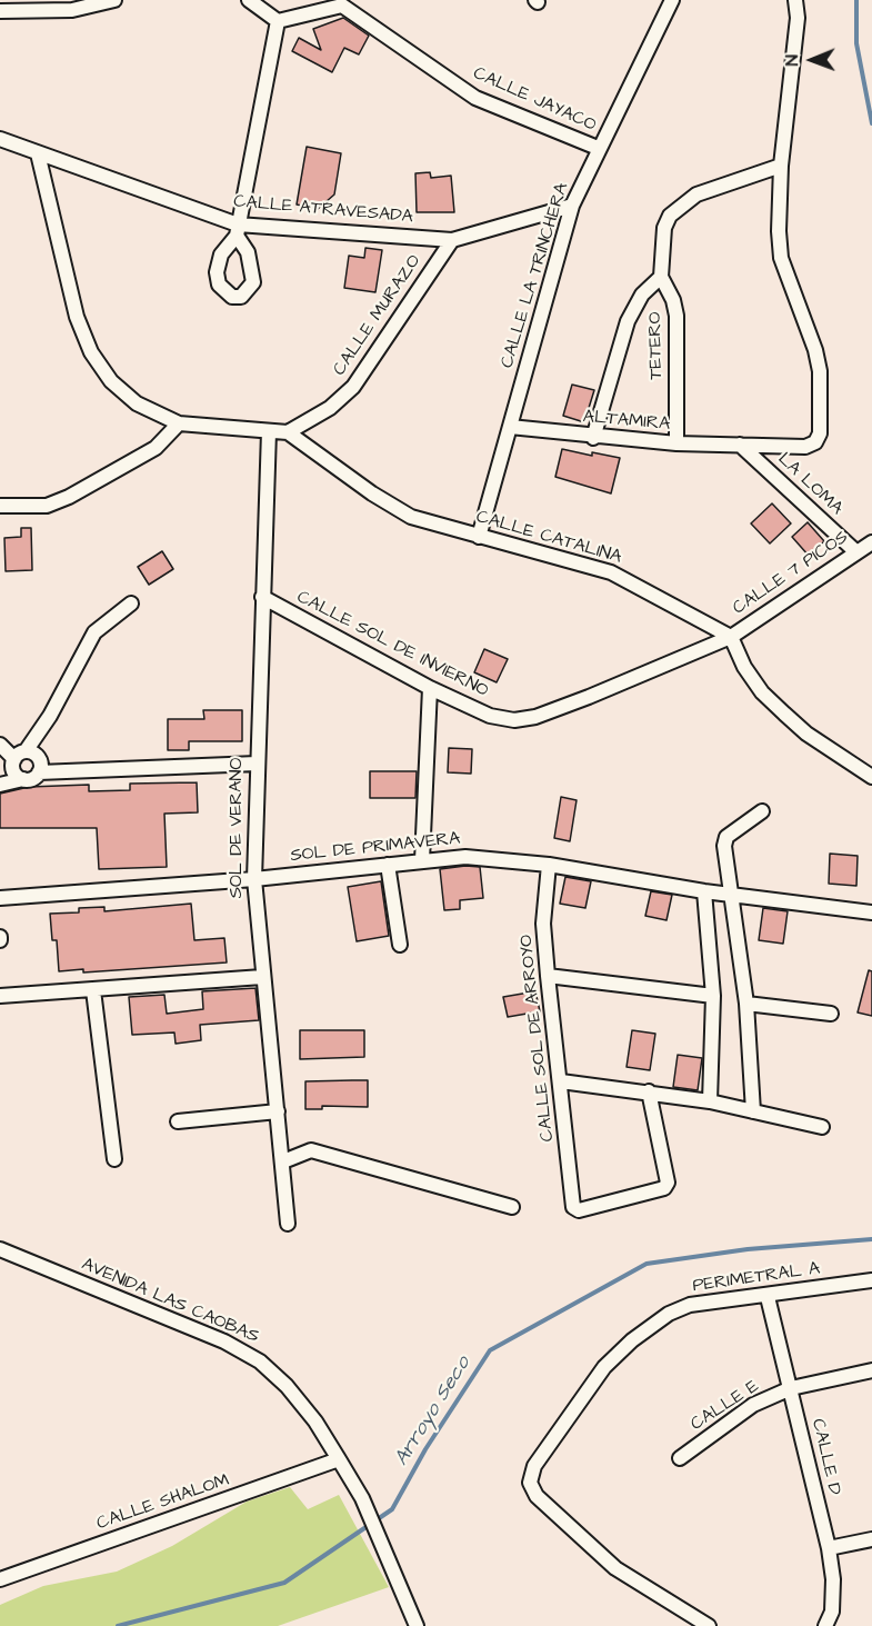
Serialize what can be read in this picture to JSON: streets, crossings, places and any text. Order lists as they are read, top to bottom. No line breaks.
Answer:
{"streets":{"street":["CALLE JAYACO","CALLE ATRAVESADA","CALLE LA TRINCHERA","CALLE MURAZO","TETERO","ALTAMIRA","LA LOMA","CALLE CATALINA","CALLE 7 PICOS","CALLE SOL DE INVIERNO","SOL DE VERANO","SOL DE PRIMAVERA","CALLE SOL DE ARROYO","PERIMETRAL A","AVENIDA LAS CAOBAS","CALLE E","CALLE D","CALLE SHALOM"]},"crossings":[["CALLE JAYACO","CALLE LA TRINCHERA"],["CALLE ATRAVESADA","CALLE LA TRINCHERA"],["CALLE ATRAVESADA","CALLE MURAZO"],["CALLE LA TRINCHERA","ALTAMIRA"],["CALLE LA TRINCHERA","CALLE CATALINA"],["CALLE MURAZO","CALLE CATALINA"],["TETERO","ALTAMIRA"],["ALTAMIRA","LA LOMA"],["LA LOMA","CALLE 7 PICOS"],["CALLE CATALINA","CALLE 7 PICOS"],["CALLE CATALINA","CALLE SOL DE INVIERNO"],["CALLE 7 PICOS","CALLE SOL DE INVIERNO"],["CALLE SOL DE INVIERNO","SOL DE VERANO"],["SOL DE VERANO","SOL DE PRIMAVERA"],["SOL DE PRIMAVERA","CALLE SOL DE ARROYO"],["PERIMETRAL A","CALLE D"],["AVENIDA LAS CAOBAS","CALLE SHALOM"],["CALLE E","CALLE D"]],"water":["Arroyo Seco"],"north":"left"}
